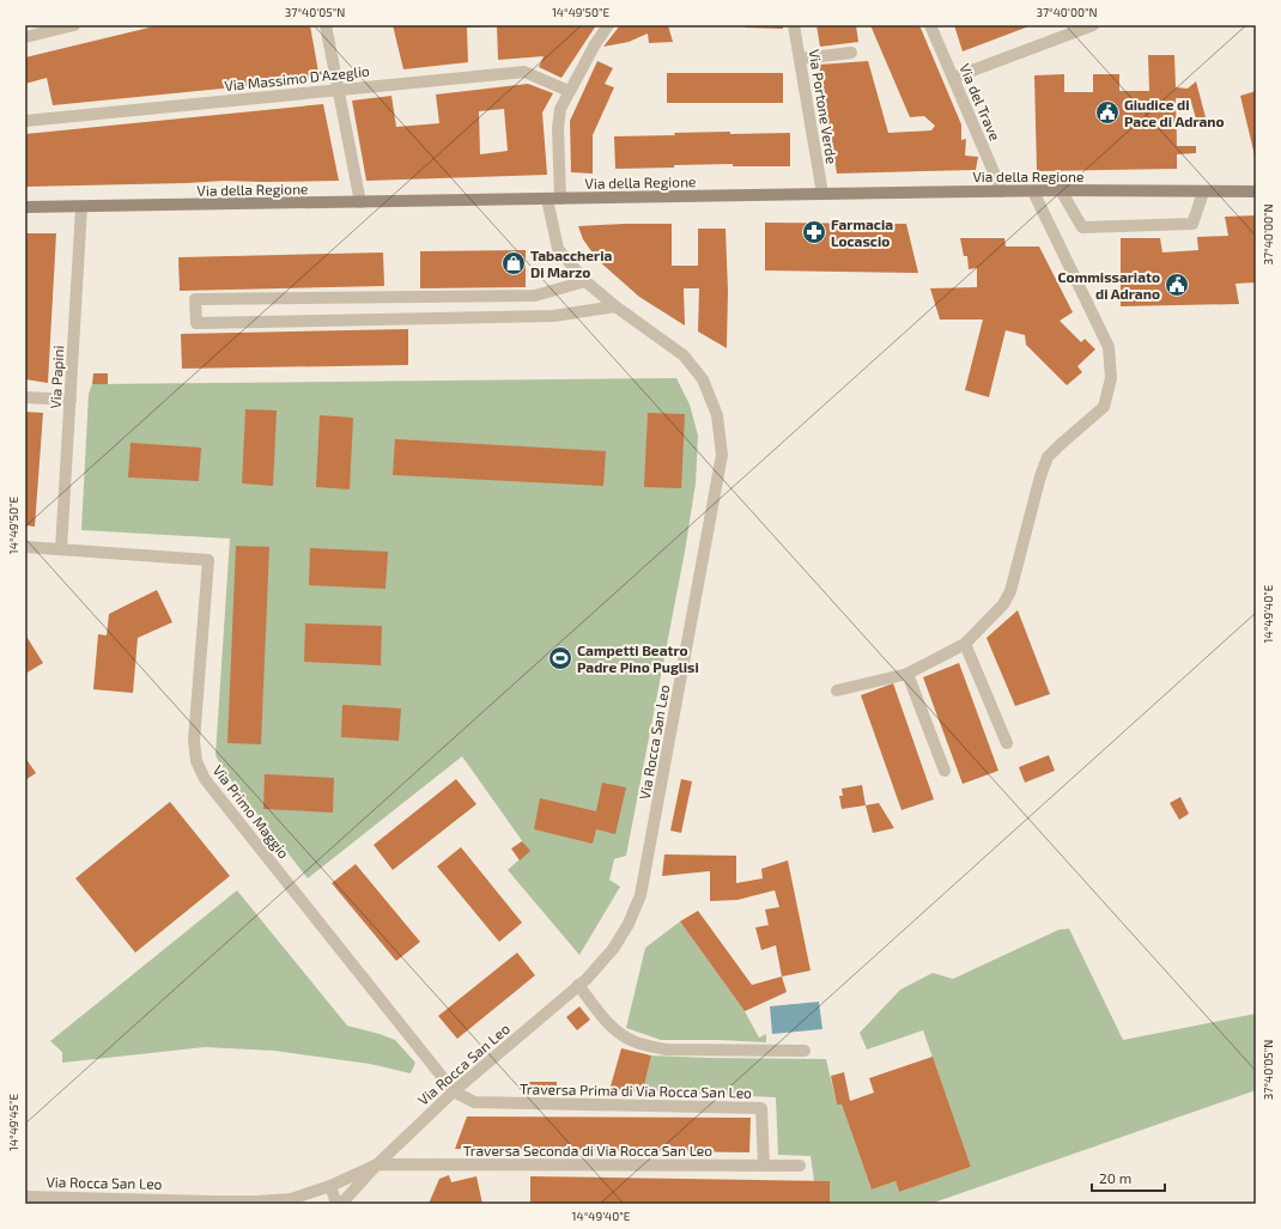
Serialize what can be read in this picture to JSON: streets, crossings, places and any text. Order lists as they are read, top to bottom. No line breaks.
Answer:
{"streets":{"main road":["Via della Regione"],"street":["Via Massimo D'Azeglio","Via del Trave","Via Portone Verde","Via Papini","Via Rocca San Leo","Via Primo Maggio","Traversa Prima di Via Rocca San Leo","Traversa Seconda di Via Rocca San Leo"]},"crossings":[["Via del Trave","Via della Regione"],["Via Portone Verde","Via della Regione"],["Via della Regione","Via Papini"],["Via della Regione","Via Rocca San Leo"],["Via Papini","Via Primo Maggio"],["Via Rocca San Leo","Via Primo Maggio"],["Via Rocca San Leo","Traversa Prima di Via Rocca San Leo"],["Via Rocca San Leo","Traversa Seconda di Via Rocca San Leo"],["Via Primo Maggio","Traversa Prima di Via Rocca San Leo"],["Traversa Prima di Via Rocca San Leo","Traversa Seconda di Via Rocca San Leo"]],"places":{"public building":["Giudice di Pace di Adrano","Commissariato di Adrano"],"pharmacy":["Farmacia Locascio"],"shop":["Tabaccheria Di Marzo"],"sports":["Campetti Beatro Padre Pino Puglisi"]},"scale_bar":"20 m","coordinates":["37°40'05\"N","14°49'50\"E","37°40'00\"N","14°49'40\"E","14°49'45\"E"]}
